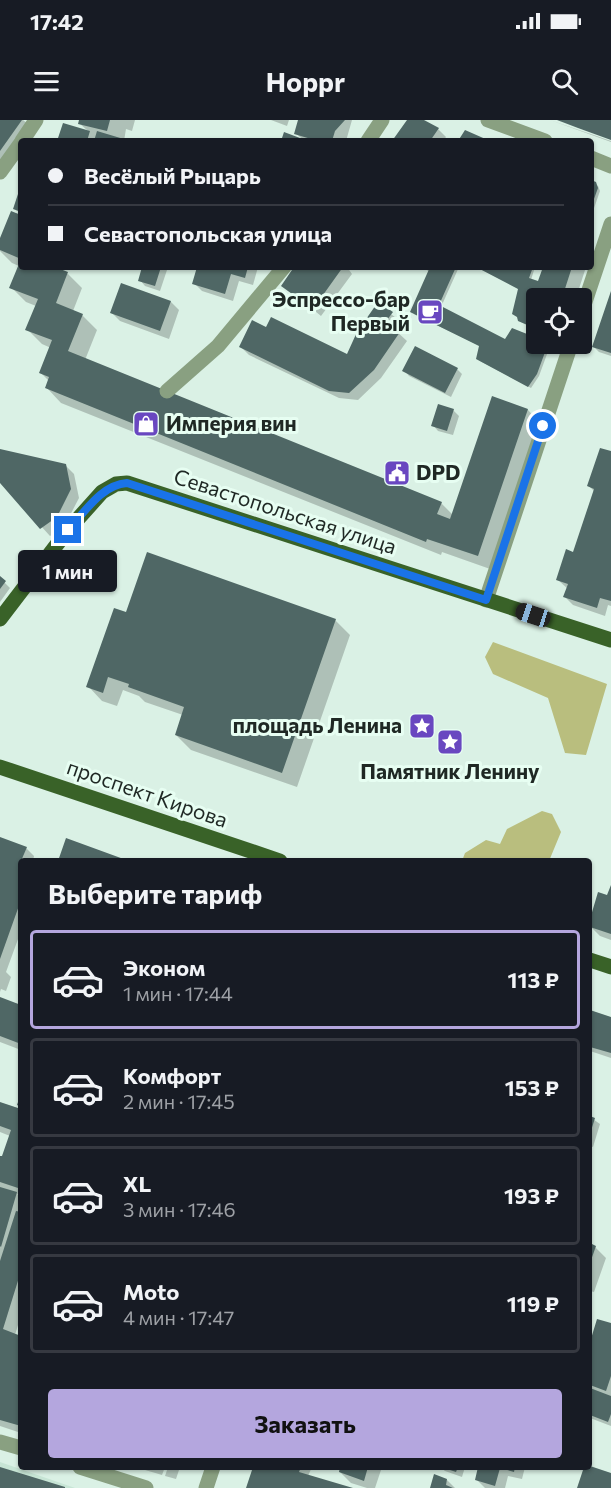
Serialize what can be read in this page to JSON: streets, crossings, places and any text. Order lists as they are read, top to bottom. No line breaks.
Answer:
{"streets":{"main road":["Севастопольская улица","проспект Кирова"]},"places":{"cafe":["Эспрессо-бар Первый"],"shop":["Империя вин"],"public building":["DPD"],"place":["площадь Ленина","Памятник Ленину"]},"page":{"status":"17:42","header":"Hoppr","banner":["Весёлый Рыцарь","Севастопольская улица"],"bubble":"1 мин","heading":"Выберите тариф","list":[{"name":"Эконом","note":"1 мин · 17:44","value":"113 ₽"},{"name":"Комфорт","note":"2 мин · 17:45","value":"153 ₽"},{"name":"XL","note":"3 мин · 17:46","value":"193 ₽"},{"name":"Moto","note":"4 мин · 17:47","value":"119 ₽"}],"buttons":"Заказать"}}
